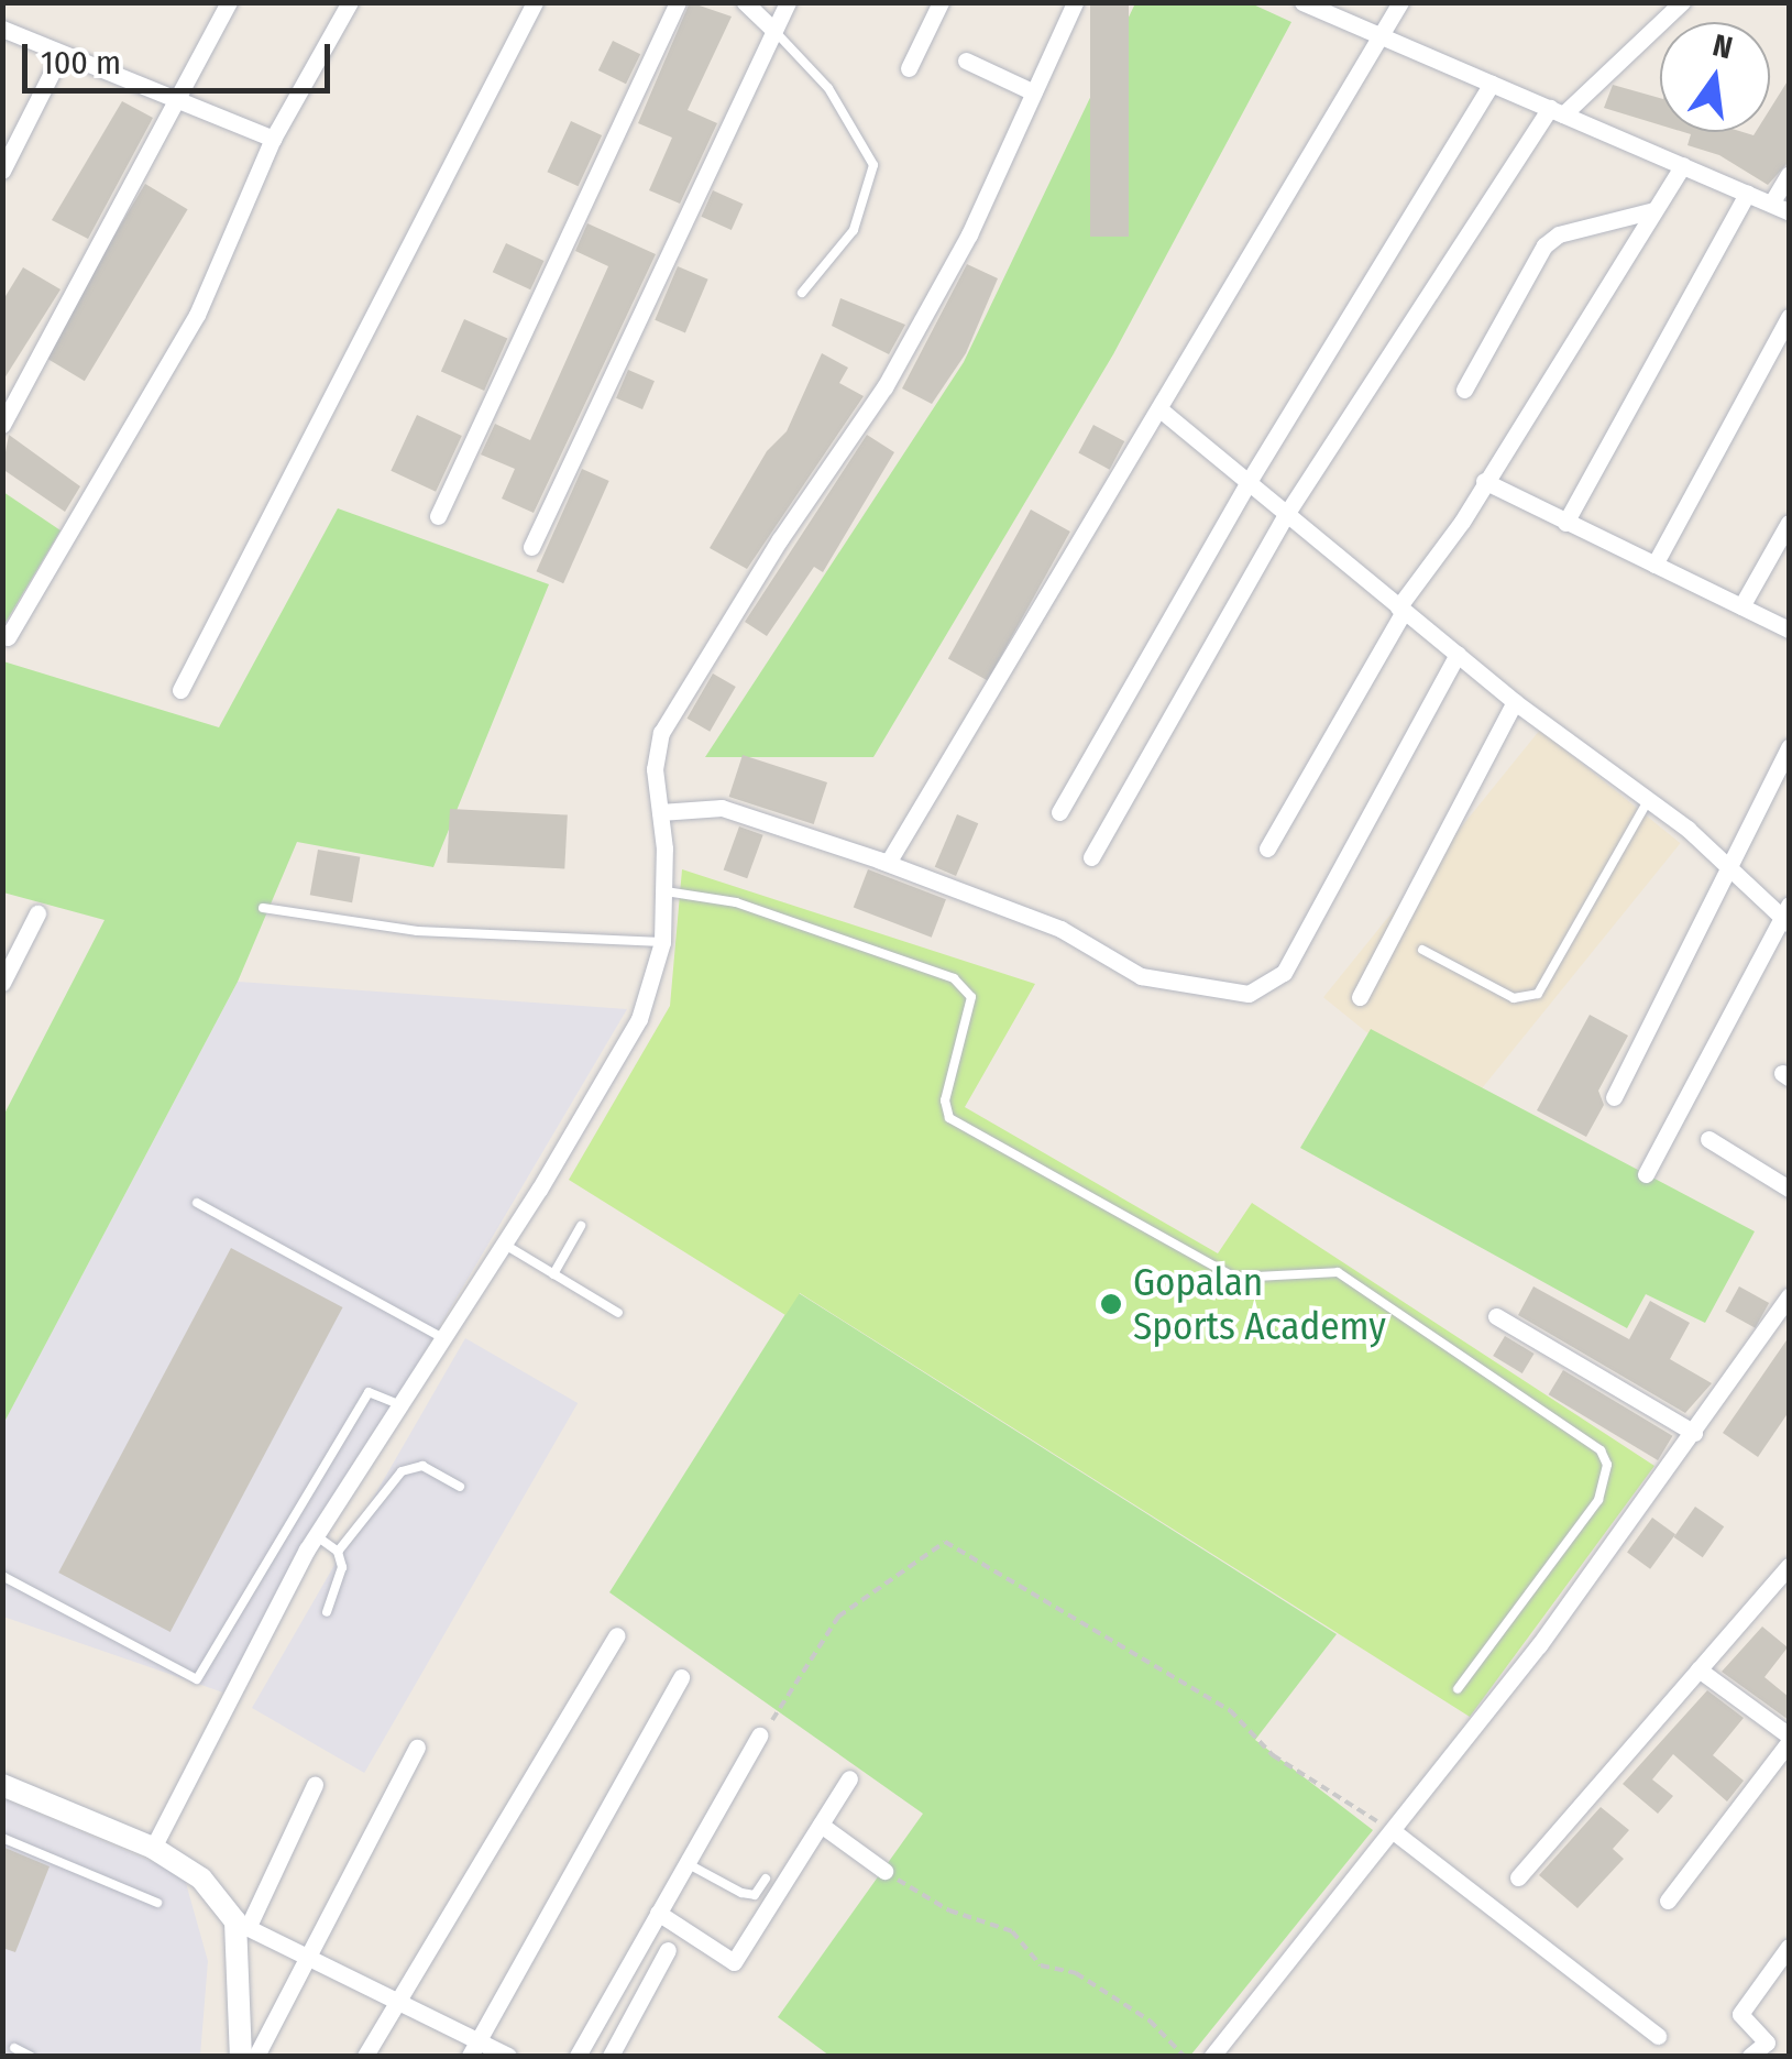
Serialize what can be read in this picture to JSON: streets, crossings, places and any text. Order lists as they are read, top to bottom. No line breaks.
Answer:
{"places":["Gopalan Sports Academy"],"scale_bar":"100 m","north":"top"}
